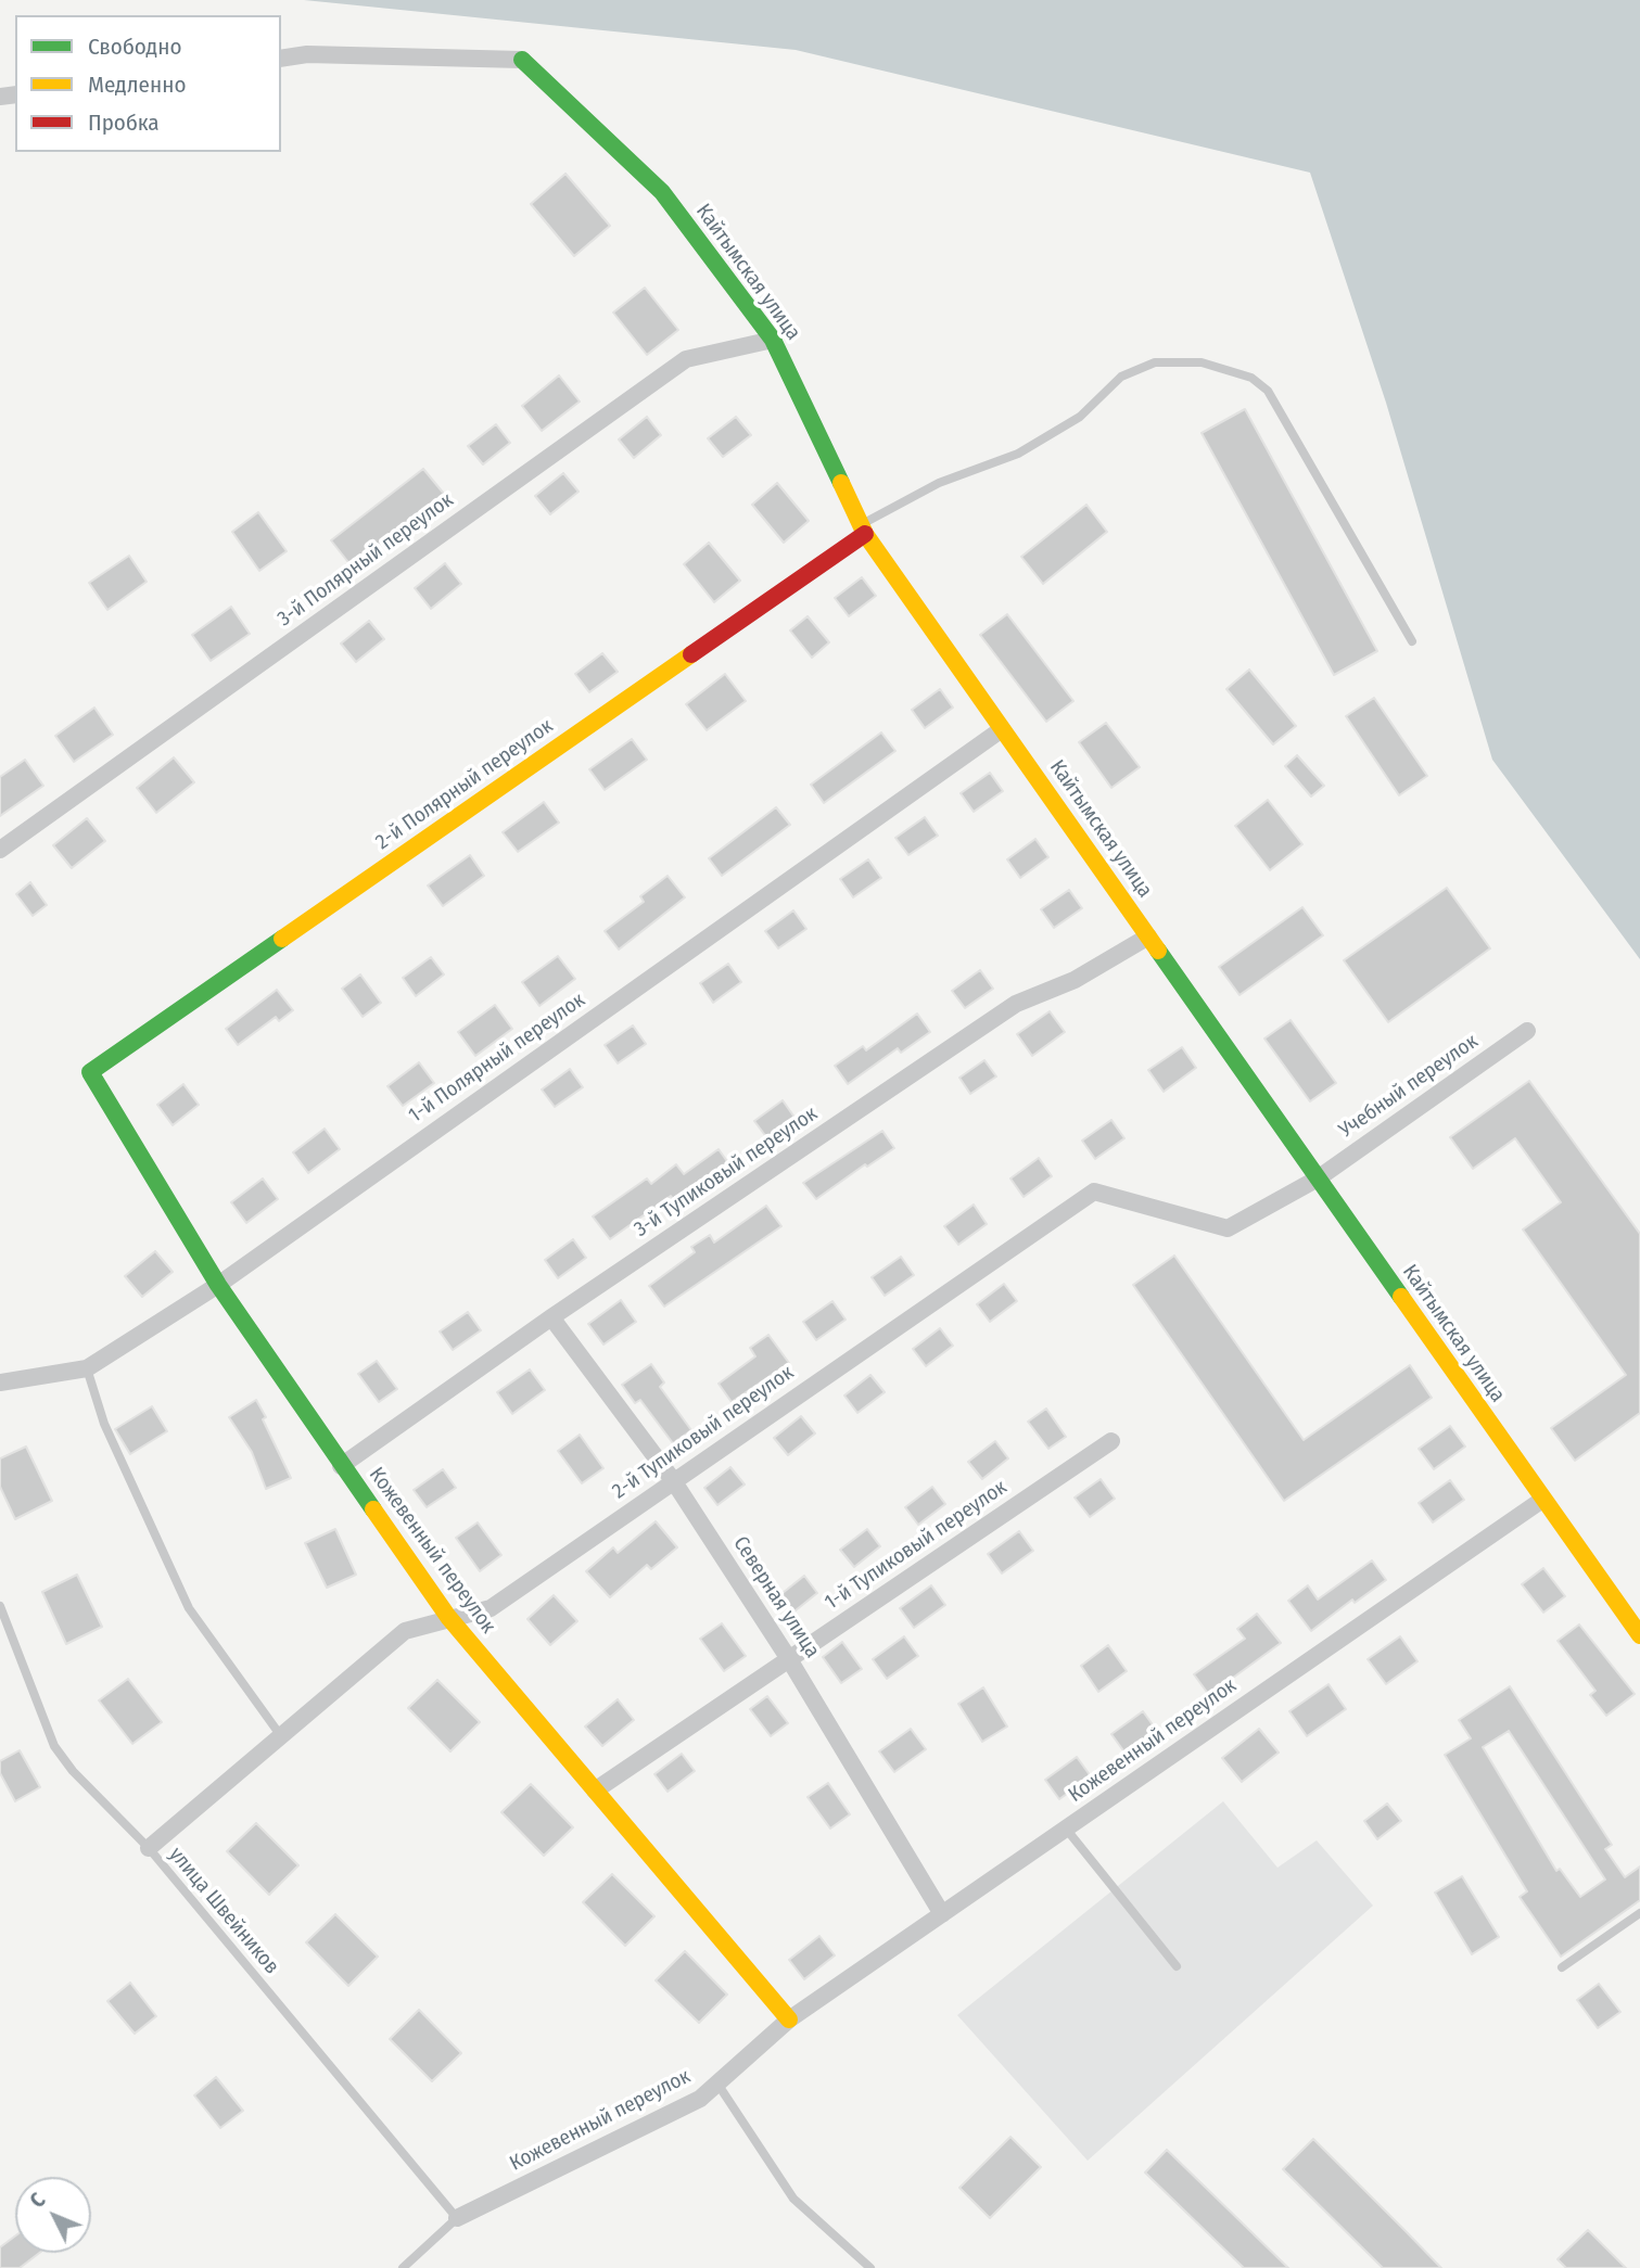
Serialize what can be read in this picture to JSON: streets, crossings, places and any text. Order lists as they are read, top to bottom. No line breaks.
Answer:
{"streets":{"street":["Кайтымская улица","3-й Полярный переулок","2-й Полярный переулок","1-й Полярный переулок","Учебный переулок","3-й Тупиковый переулок","2-й Тупиковый переулок","1-й Тупиковый переулок","Кожевенный переулок","Северная улица"],"lane":["улица Швейников"]},"crossings":[["Кайтымская улица","3-й Полярный переулок"],["Кайтымская улица","2-й Полярный переулок"],["Кайтымская улица","1-й Полярный переулок"],["Кайтымская улица","Учебный переулок"],["Кайтымская улица","3-й Тупиковый переулок"],["Кайтымская улица","2-й Тупиковый переулок"],["Кайтымская улица","Кожевенный переулок"],["2-й Полярный переулок","Кожевенный переулок"],["1-й Полярный переулок","Кожевенный переулок"],["Учебный переулок","2-й Тупиковый переулок"],["3-й Тупиковый переулок","Кожевенный переулок"],["3-й Тупиковый переулок","Северная улица"],["2-й Тупиковый переулок","Кожевенный переулок"],["2-й Тупиковый переулок","Северная улица"],["2-й Тупиковый переулок","улица Швейников"],["1-й Тупиковый переулок","Кожевенный переулок"],["1-й Тупиковый переулок","Северная улица"],["Кожевенный переулок","Северная улица"],["Кожевенный переулок","улица Швейников"]],"legend":["Свободно","Медленно","Пробка"],"north":"top left"}
